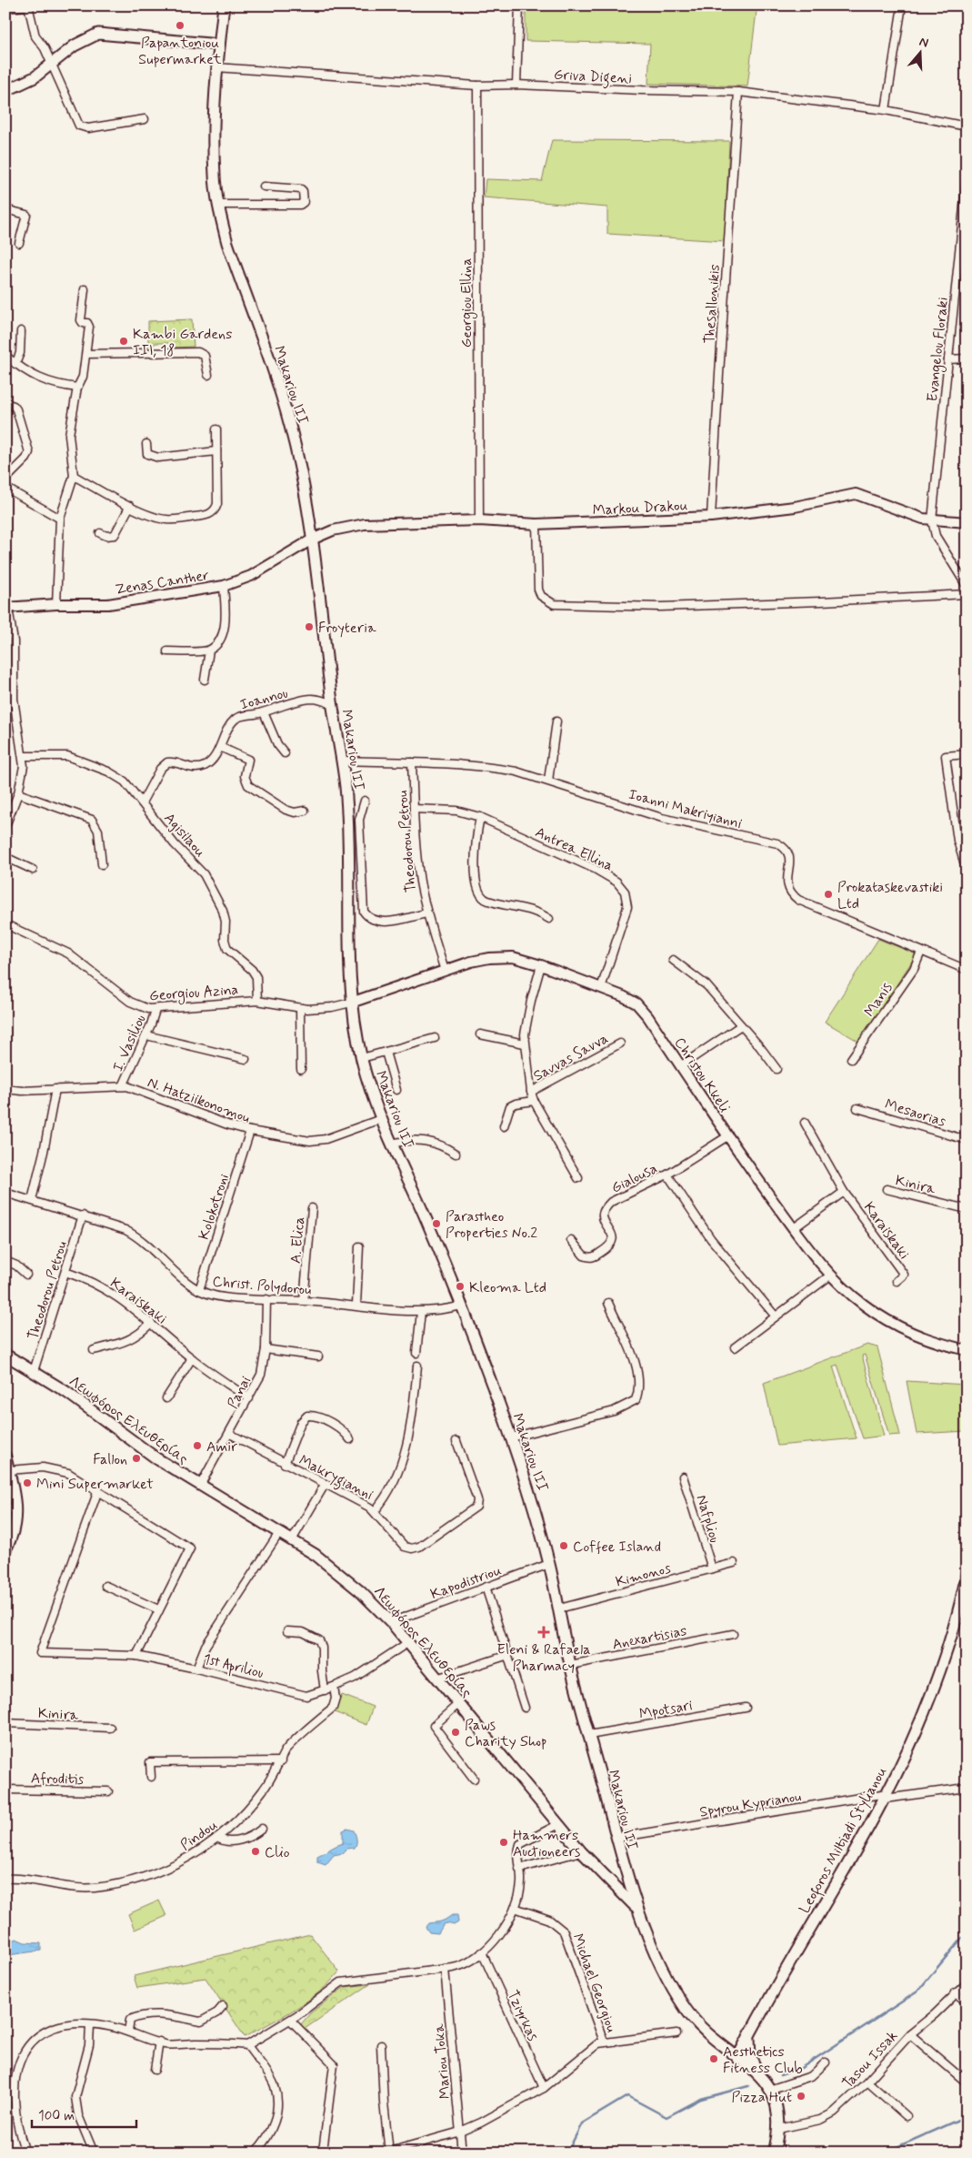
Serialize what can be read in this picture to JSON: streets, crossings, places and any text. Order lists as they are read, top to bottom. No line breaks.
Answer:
{"streets":{"main road":["Makariou III","Λεωφόρος Ελευθερίας","Leoforos Miltiadi Stylianou"],"street":["Griva Digeni","Georgiou Ellina","Thesallonikis","Evangelou Floraki","Markou Drakou","Zenas Canther","Ioannou","Ioanni Makriyianni","Agisilaou","Theodorou Petrou","Antrea Ellina","Georgiou Azina","Manis","I. Vasiliou","Savvas Savva","Christou Kkeli","N. Hatziikonomou","Mesaorias","Gialousa","Kinira","Kolokotroni","Karaiskaki","A. Elica","Christ. Polydorou","Panai","Makrygianni","Nafpliou","Kimonos","Kapodistriou","Anexartisias","1st Apriliou","Mpotsari","Afroditis","Spyrou Kyprianou","Pindou","Michael Georgiou","Tziyrkas","Tasou Issak","Mariou Toka"]},"crossings":[["Griva Digeni","Georgiou Ellina"],["Griva Digeni","Thesallonikis"],["Griva Digeni","Makariou III"],["Georgiou Ellina","Markou Drakou"],["Thesallonikis","Markou Drakou"],["Evangelou Floraki","Markou Drakou"],["Makariou III","Markou Drakou"],["Makariou III","Zenas Canther"],["Makariou III","Ioannou"],["Makariou III","Ioanni Makriyianni"],["Makariou III","Georgiou Azina"],["Makariou III","Christou Kkeli"],["Makariou III","N. Hatziikonomou"],["Makariou III","Christ. Polydorou"],["Makariou III","Λεωφόρος Ελευθερίας"],["Makariou III","Kimonos"],["Makariou III","Kapodistriou"],["Makariou III","Anexartisias"],["Makariou III","Mpotsari"],["Makariou III","Spyrou Kyprianou"],["Makariou III","Leoforos Miltiadi Stylianou"],["Makariou III","Tasou Issak"],["Markou Drakou","Zenas Canther"],["Ioannou","Agisilaou"],["Ioanni Makriyianni","Theodorou Petrou"],["Ioanni Makriyianni","Manis"],["Agisilaou","Georgiou Azina"],["Theodorou Petrou","Antrea Ellina"],["Theodorou Petrou","Christou Kkeli"],["Theodorou Petrou","Karaiskaki"],["Theodorou Petrou","Christ. Polydorou"],["Theodorou Petrou","Λεωφόρος Ελευθερίας"],["Antrea Ellina","Christou Kkeli"],["Georgiou Azina","I. Vasiliou"],["Georgiou Azina","Christou Kkeli"],["I. Vasiliou","N. Hatziikonomou"],["Christou Kkeli","Gialousa"],["N. Hatziikonomou","Kolokotroni"],["Kolokotroni","Christ. Polydorou"],["Karaiskaki","Panai"],["A. Elica","Christ. Polydorou"],["Christ. Polydorou","Panai"],["Panai","Λεωφόρος Ελευθερίας"],["Panai","Makrygianni"],["Λεωφόρος Ελευθερίας","Kapodistriou"],["Λεωφόρος Ελευθερίας","1st Apriliou"],["Nafpliou","Kimonos"],["1st Apriliou","Pindou"],["Spyrou Kyprianou","Leoforos Miltiadi Stylianou"]],"places":{"other":["Papantoniou Supermarket","Kambi Gardens III, 18","Froyteria","Prokataskevastiki Ltd","Parastheo Properties No.2","Kleoma Ltd","Amir","Fallon","Mini Supermarket","Coffee Island","Paws Charity Shop","Hammers Auctioneers","Clio","Aesthetics Fitness Club","Pizza Hut"],"health":["Eleni & Rafaela Pharmacy"]},"scale_bar":"100 m","north":"top"}
